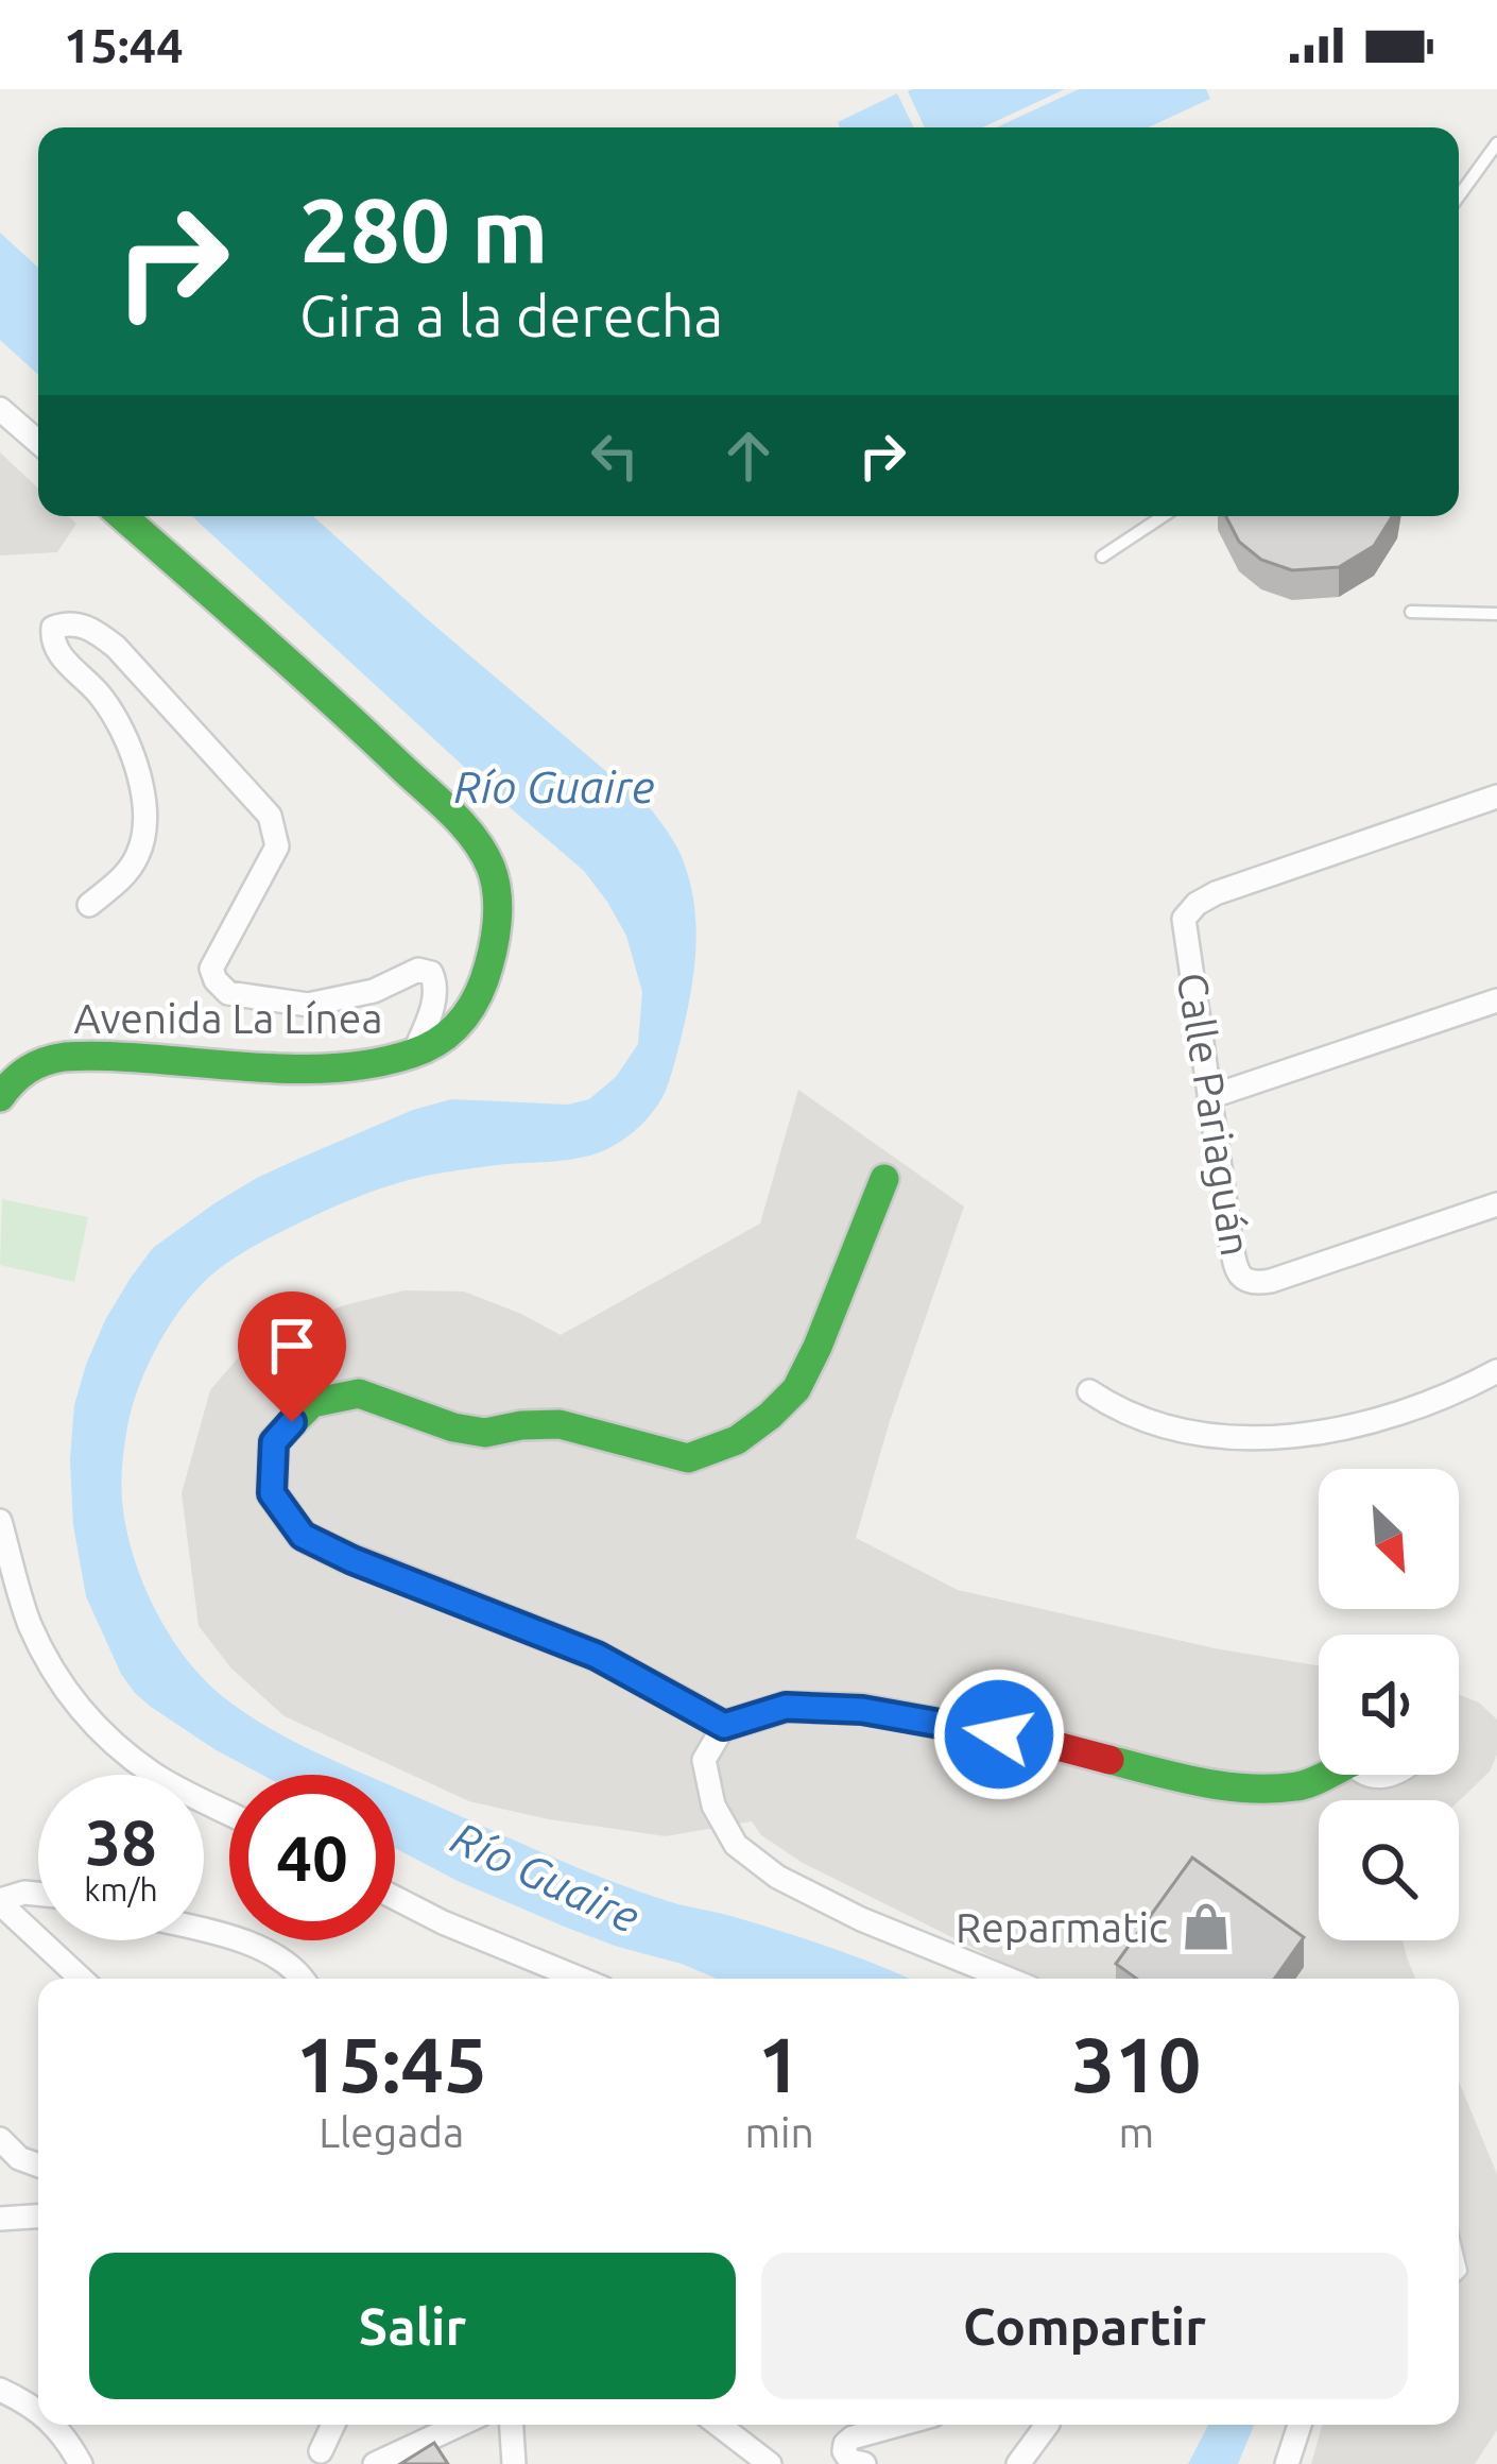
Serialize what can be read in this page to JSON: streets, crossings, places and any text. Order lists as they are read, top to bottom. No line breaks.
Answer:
{"streets":{"street":["Avenida La Línea","Calle Pariaguán"]},"water":["Río Guaire"],"places":{"shop":["Reparmatic"]},"north":"bottom right","page":{"status":"15:44","turn":["280 m","Gira a la derecha"],"speed":"38 km/h","limit":"40","eta":["15:45","Llegada","1","min","310","m"],"buttons":["Salir","Compartir"]}}
